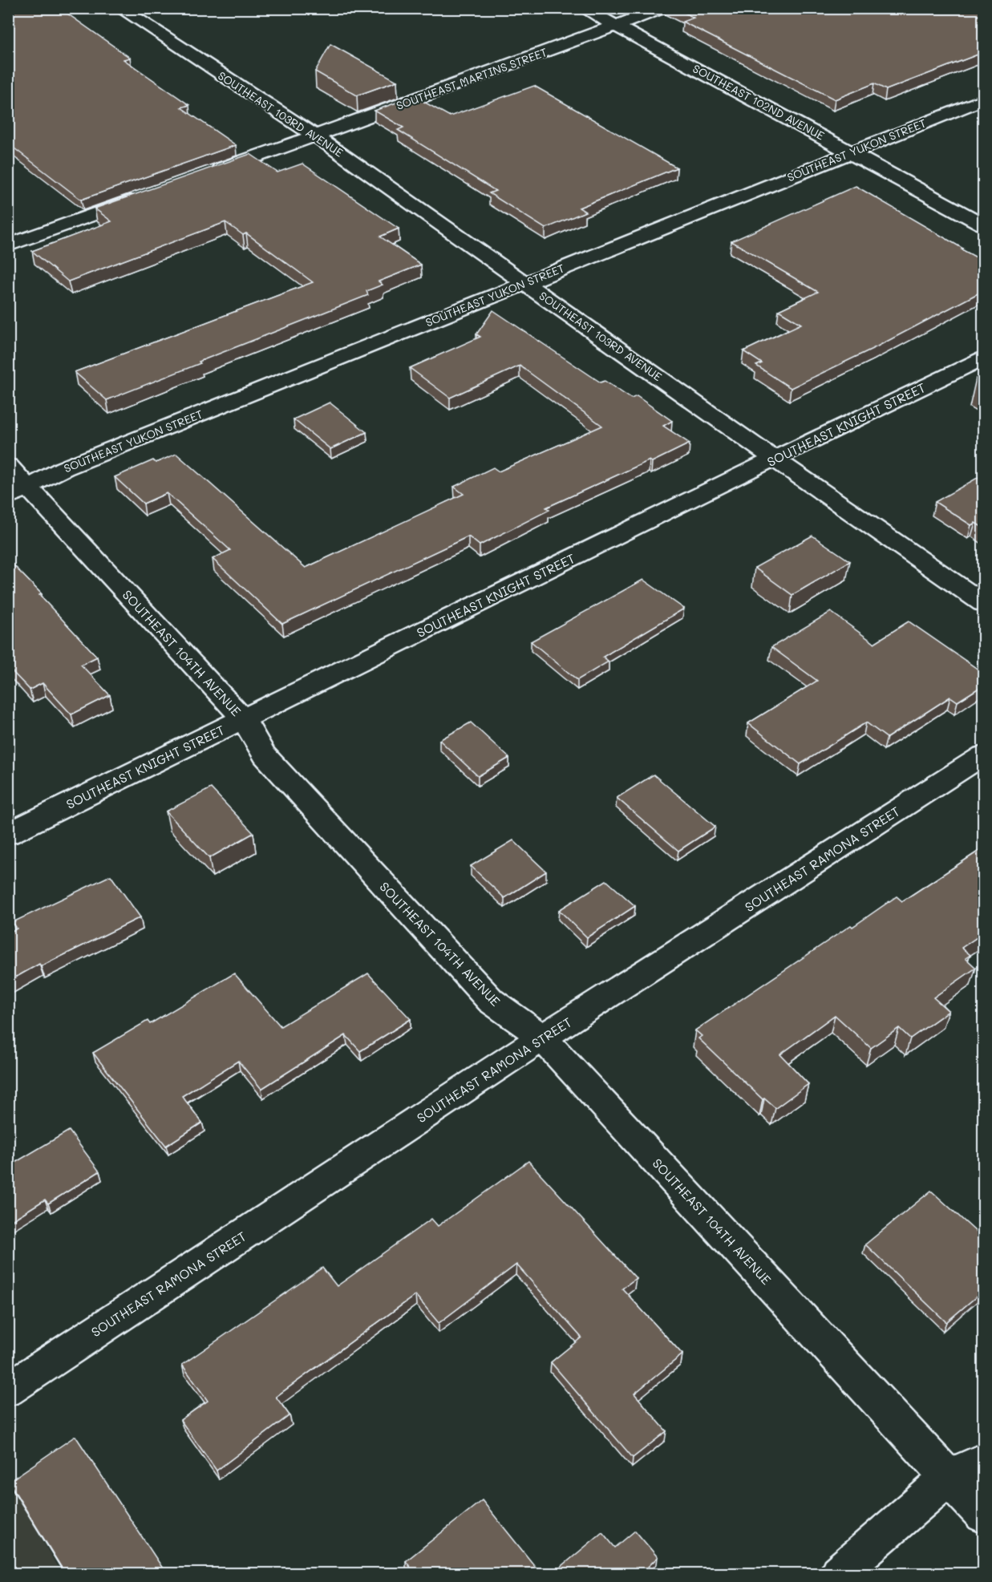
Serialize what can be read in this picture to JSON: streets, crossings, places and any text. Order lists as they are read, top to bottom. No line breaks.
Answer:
{"streets":{"street":["SOUTHEAST MARTINS STREET","SOUTHEAST 102ND AVENUE","SOUTHEAST 103RD AVENUE","SOUTHEAST YUKON STREET","SOUTHEAST KNIGHT STREET","SOUTHEAST 104TH AVENUE","SOUTHEAST RAMONA STREET"]},"crossings":[["SOUTHEAST MARTINS STREET","SOUTHEAST 102ND AVENUE"],["SOUTHEAST MARTINS STREET","SOUTHEAST 103RD AVENUE"],["SOUTHEAST 102ND AVENUE","SOUTHEAST YUKON STREET"],["SOUTHEAST 103RD AVENUE","SOUTHEAST YUKON STREET"],["SOUTHEAST 103RD AVENUE","SOUTHEAST KNIGHT STREET"],["SOUTHEAST YUKON STREET","SOUTHEAST 104TH AVENUE"],["SOUTHEAST KNIGHT STREET","SOUTHEAST 104TH AVENUE"],["SOUTHEAST 104TH AVENUE","SOUTHEAST RAMONA STREET"]]}
